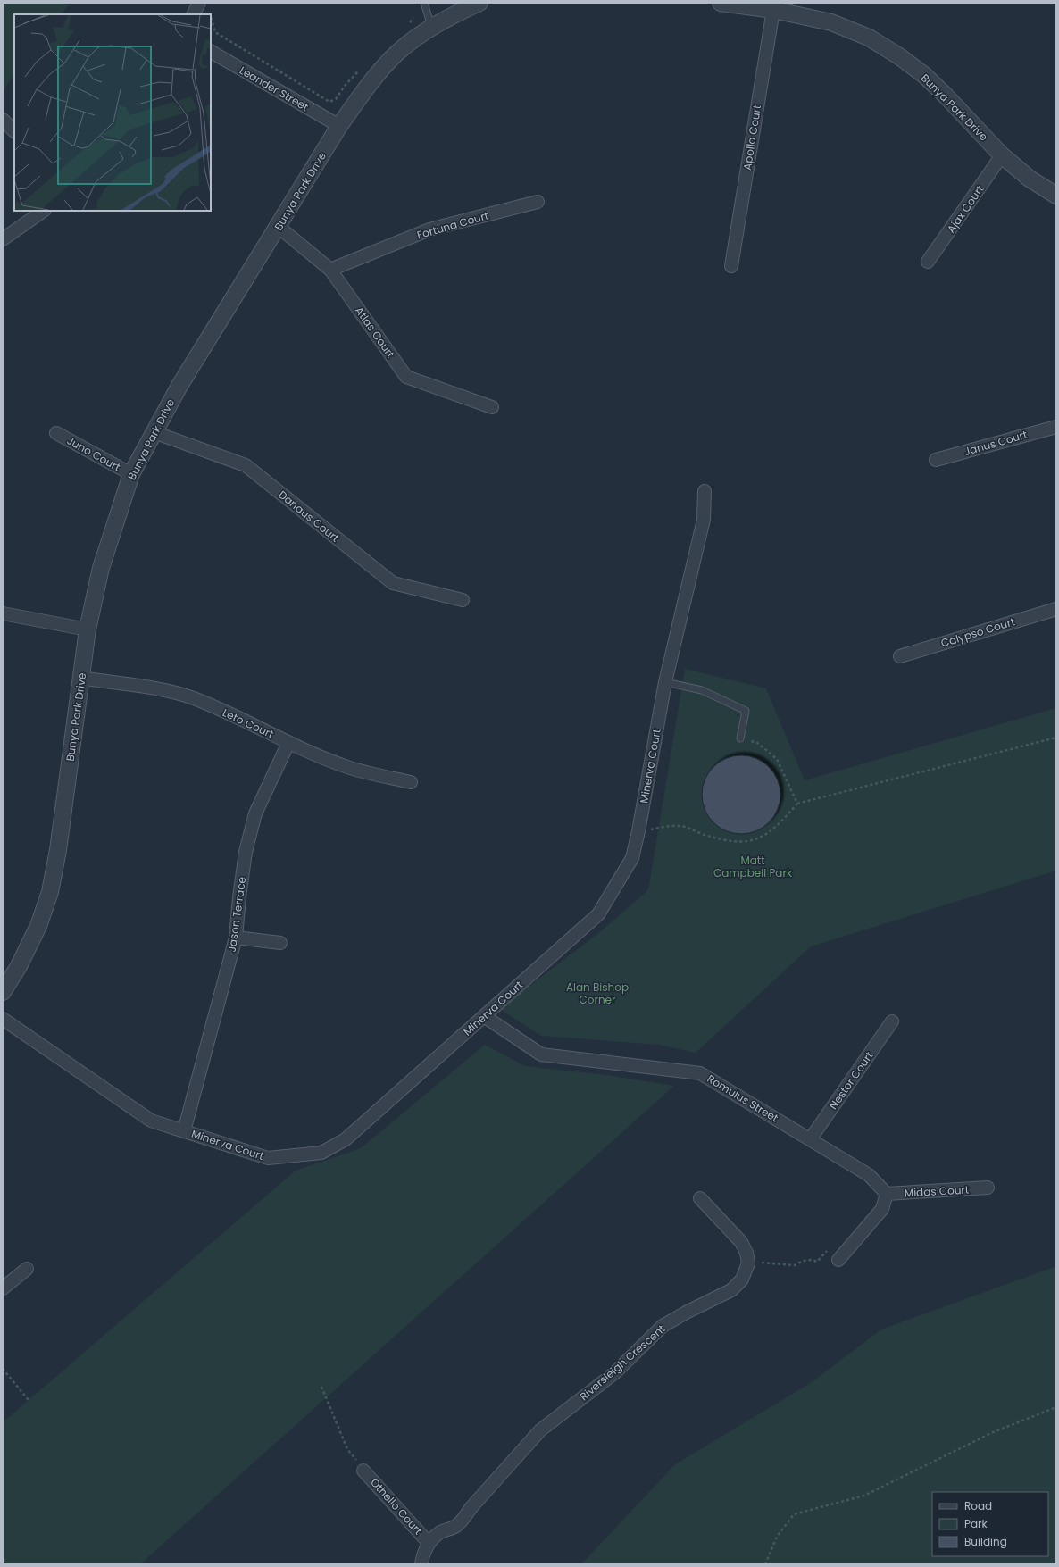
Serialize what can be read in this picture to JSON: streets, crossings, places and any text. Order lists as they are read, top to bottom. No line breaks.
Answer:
{"streets":{"street":["Leander Street","Bunya Park Drive","Apollo Court","Ajax Court","Fortuna Court","Atlas Court","Janus Court","Juno Court","Danaus Court","Calypso Court","Leto Court","Minerva Court","Jason Terrace","Nestor Court","Romulus Street","Midas Court","Riversleigh Crescent","Othello Court"]},"crossings":[["Leander Street","Bunya Park Drive"],["Bunya Park Drive","Apollo Court"],["Bunya Park Drive","Ajax Court"],["Bunya Park Drive","Atlas Court"],["Bunya Park Drive","Juno Court"],["Bunya Park Drive","Danaus Court"],["Bunya Park Drive","Leto Court"],["Fortuna Court","Atlas Court"],["Leto Court","Jason Terrace"],["Minerva Court","Jason Terrace"],["Minerva Court","Romulus Street"],["Nestor Court","Romulus Street"],["Romulus Street","Midas Court"],["Riversleigh Crescent","Othello Court"]],"parks":["Matt Campbell Park","Alan Bishop Corner"],"legend":["Road","Park","Building"]}
